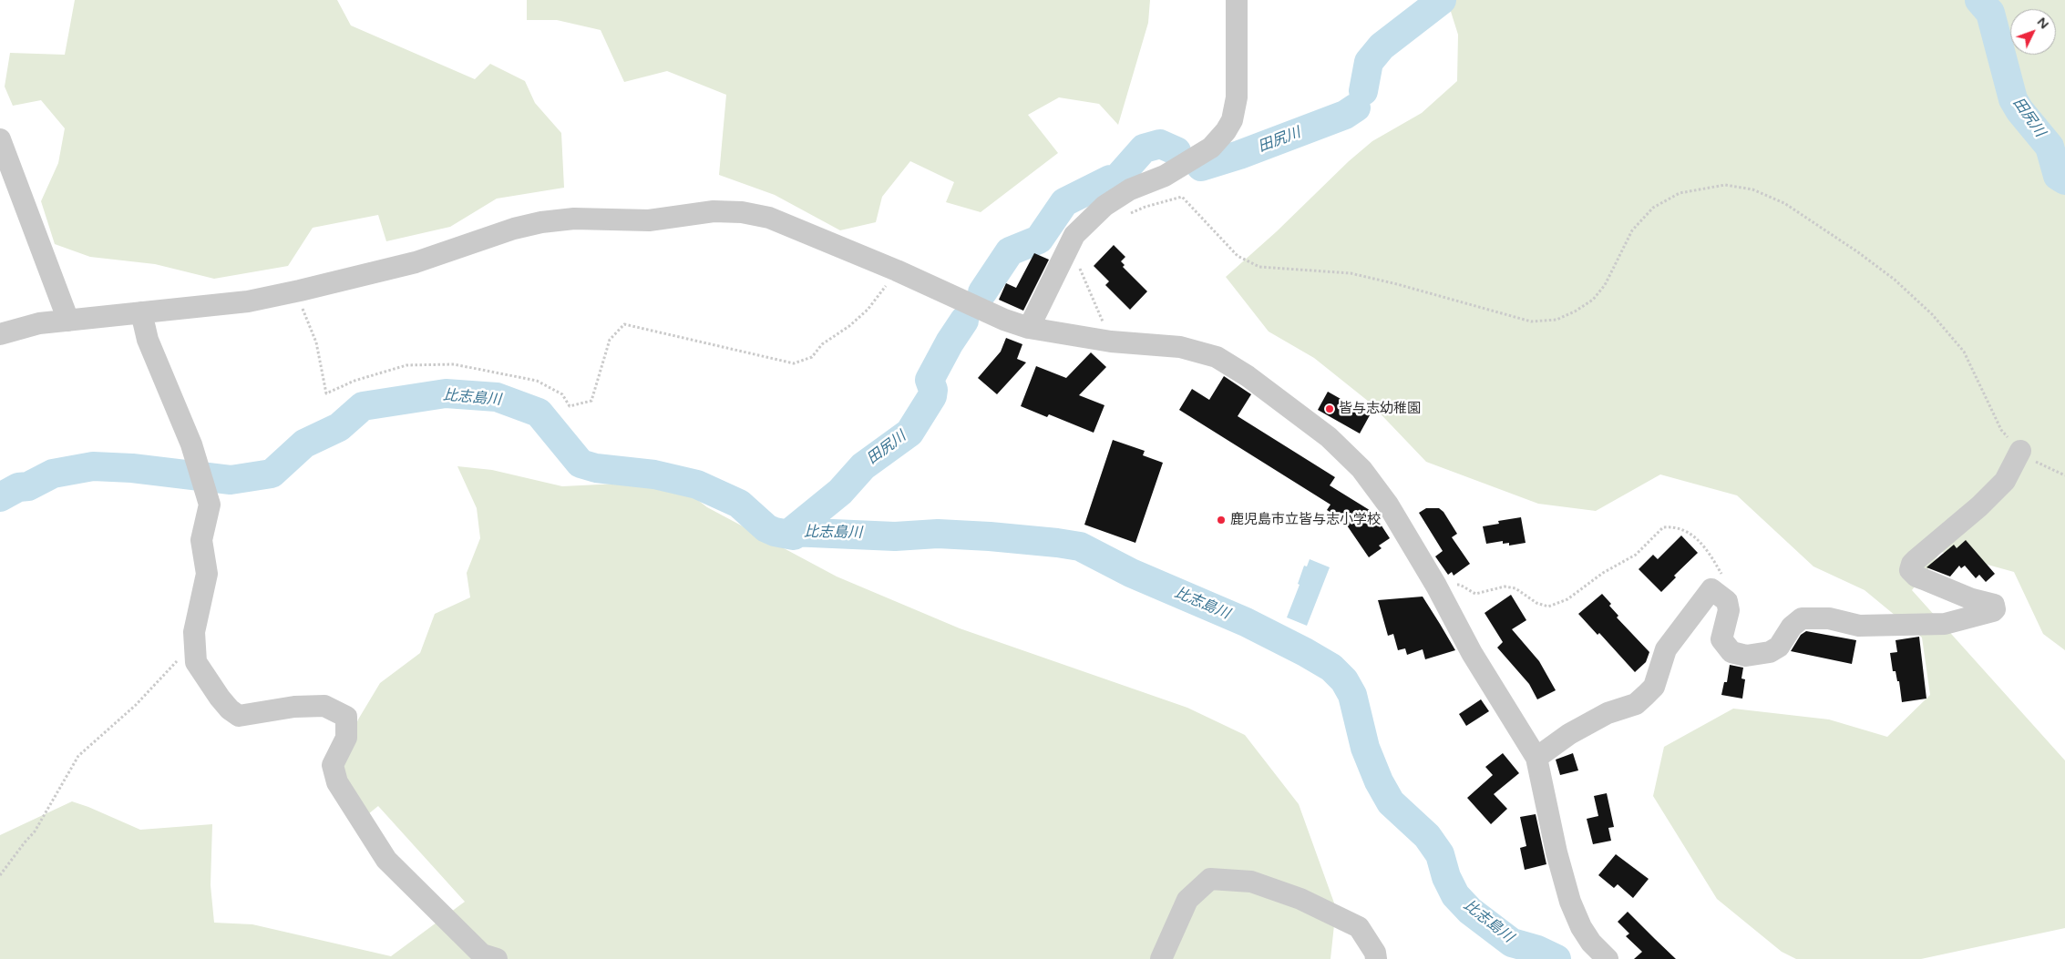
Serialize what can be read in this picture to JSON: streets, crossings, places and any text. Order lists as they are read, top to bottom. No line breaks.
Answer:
{"water":["田尻川","比志島川"],"places":["皆与志幼稚園","鹿児島市立皆与志小学校"],"north":"top right"}
